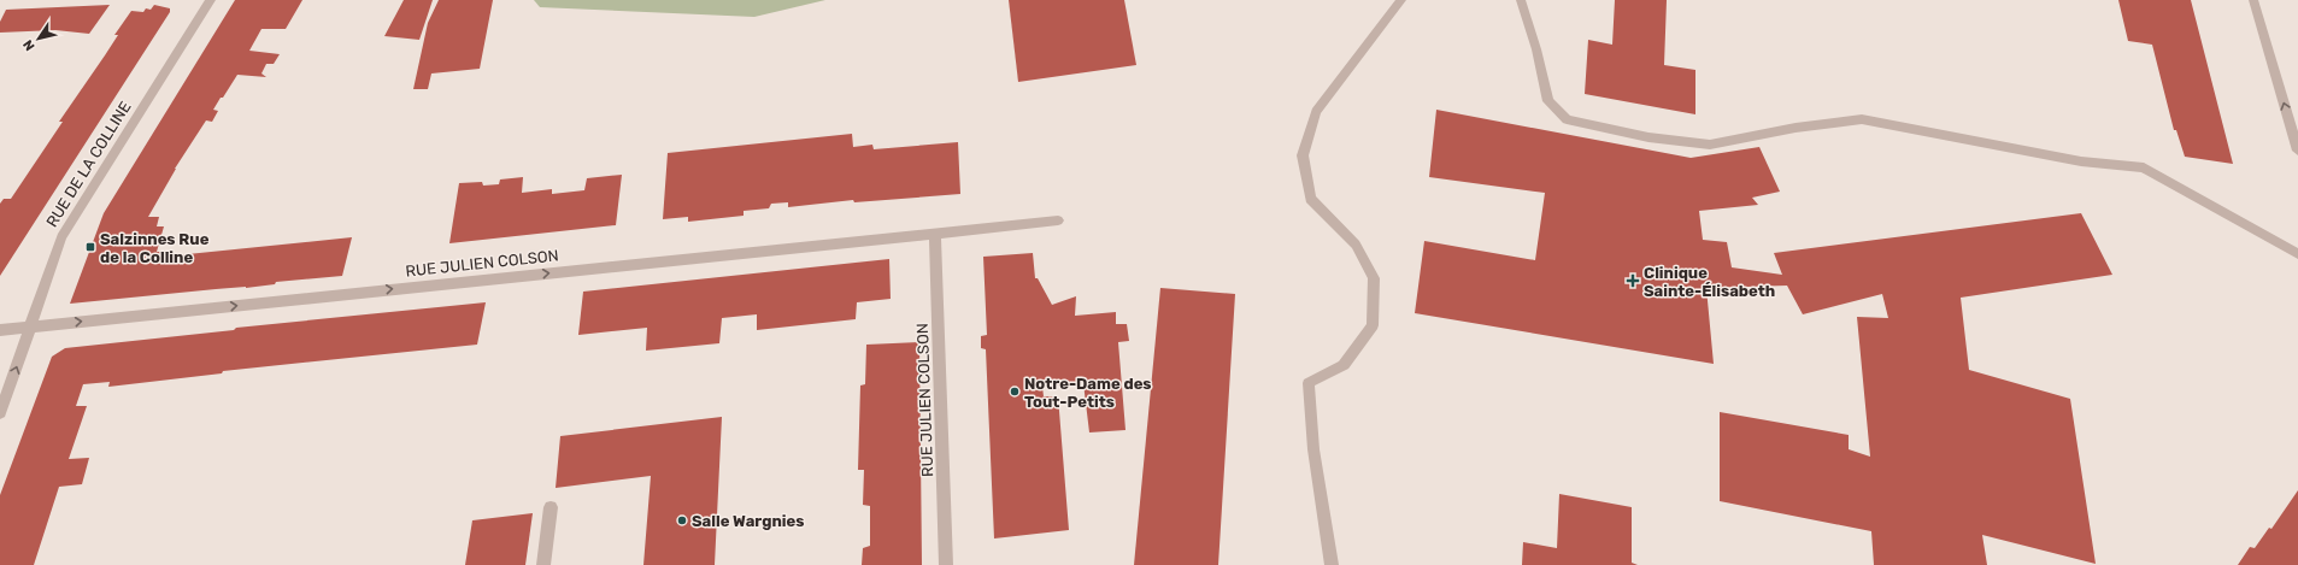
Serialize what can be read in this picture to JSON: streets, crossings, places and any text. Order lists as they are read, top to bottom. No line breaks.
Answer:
{"streets":{"street":["RUE DE LA COLLINE","RUE JULIEN COLSON"]},"crossings":[["RUE DE LA COLLINE","RUE JULIEN COLSON"]],"one_way":["RUE JULIEN COLSON"],"places":{"transit":["Salzinnes Rue de la Colline"],"health":["Clinique Sainte-Élisabeth"],"other":["Notre-Dame des Tout-Petits","Salle Wargnies"]},"north":"bottom left"}
